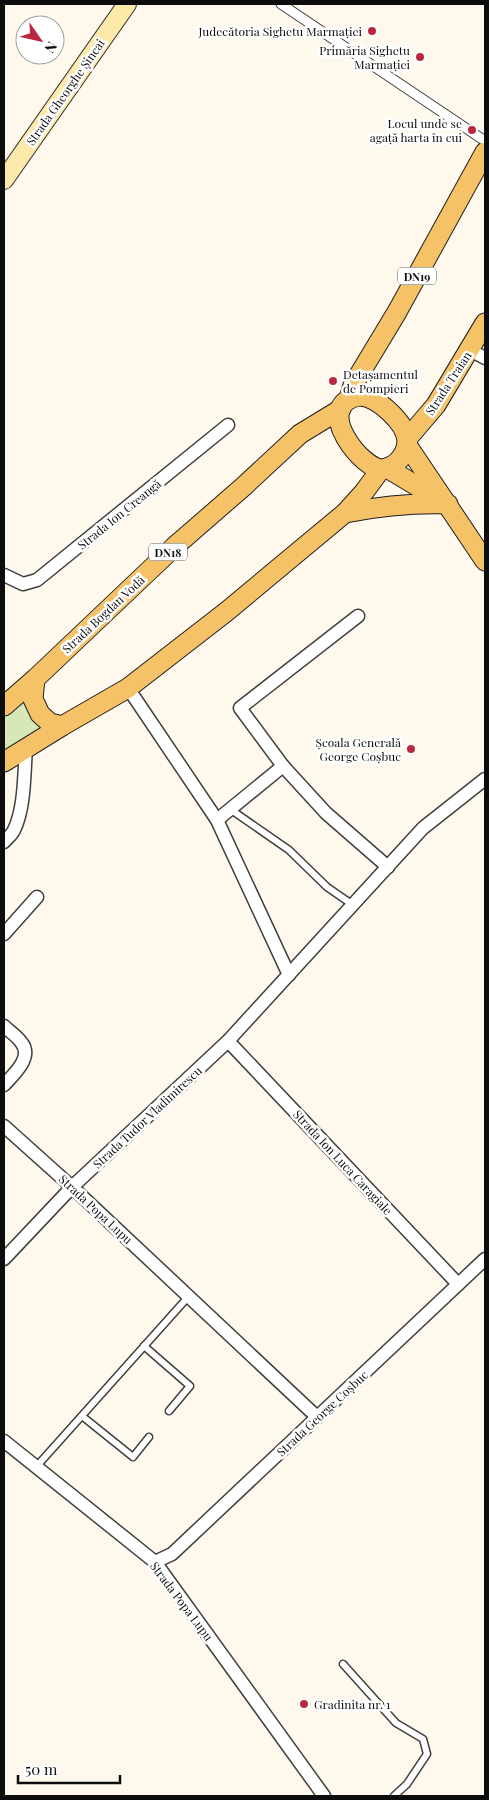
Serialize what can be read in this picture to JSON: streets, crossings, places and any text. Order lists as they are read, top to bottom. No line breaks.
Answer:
{"streets":{"main road":["Strada Gheorghe Șincai","DN19","Strada Traian","DN18","Strada Bogdan Vodă"],"street":["Strada Ion Creangă","Strada Tudor Vladimirescu","Strada Ion Luca Caragiale","Strada Popa Lupu","Strada George Coșbuc"]},"crossings":[["DN19","Strada Traian"],["DN19","Strada Bogdan Vodă"],["Strada Traian","Strada Bogdan Vodă"],["Strada Tudor Vladimirescu","Strada Ion Luca Caragiale"],["Strada Tudor Vladimirescu","Strada Popa Lupu"],["Strada Ion Luca Caragiale","Strada George Coșbuc"],["Strada Popa Lupu","Strada George Coșbuc"]],"places":["Judecătoria Sighetu Marmației","Primăria Sighetu Marmației","Locul unde se agață harta în cui","Detașamentul de Pompieri","Școala Generală George Coșbuc","Gradinita nr. 1"],"scale_bar":"50 m","north":"bottom right"}
